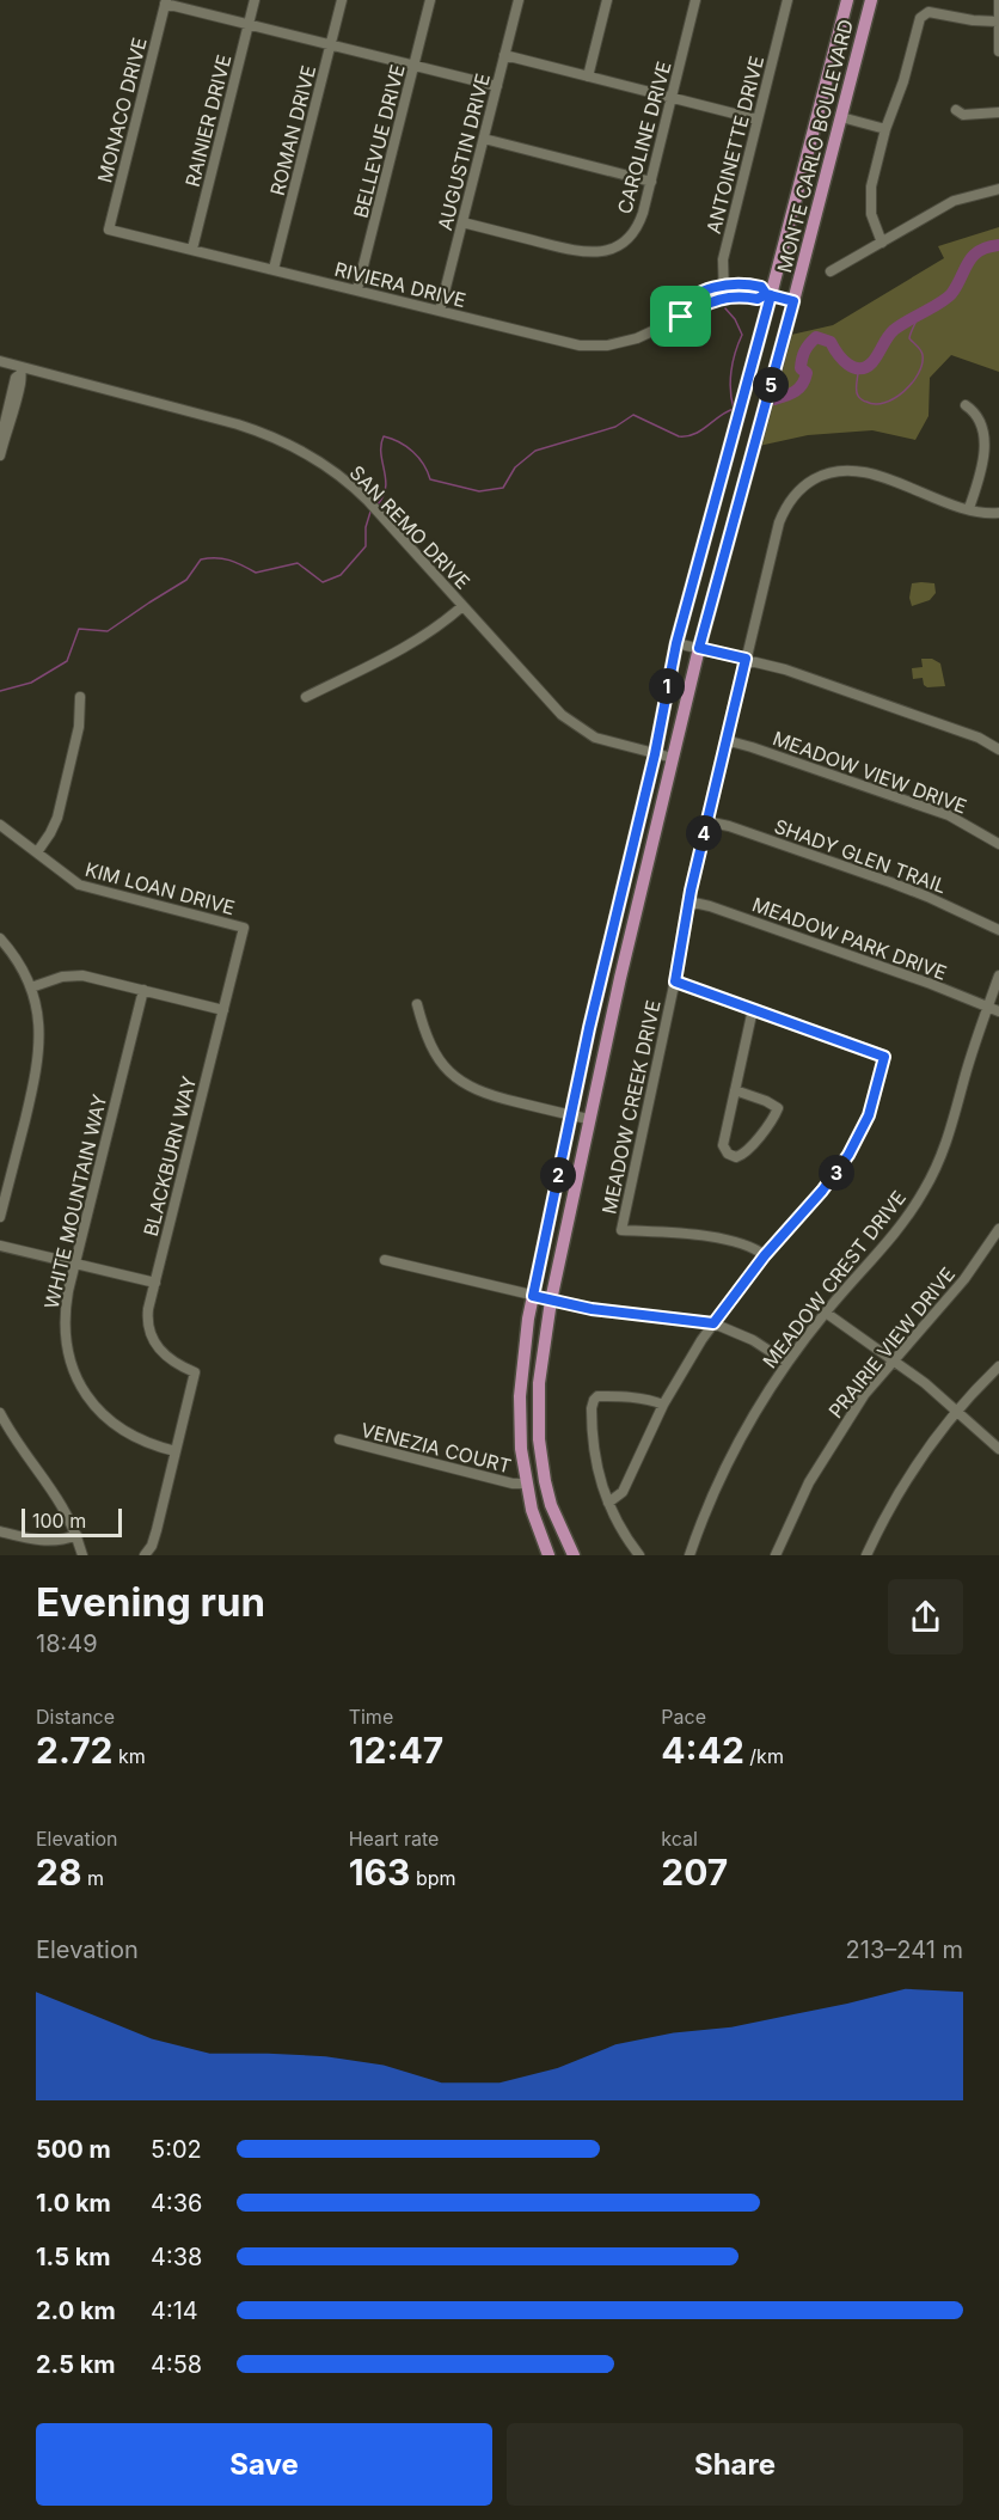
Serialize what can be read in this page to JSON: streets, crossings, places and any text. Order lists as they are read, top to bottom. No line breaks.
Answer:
{"streets":{"main road":["MONTE CARLO BOULEVARD"],"street":["MONACO DRIVE","RAINIER DRIVE","ROMAN DRIVE","CAROLINE DRIVE","BELLEVUE DRIVE","ANTOINETTE DRIVE","AUGUSTIN DRIVE","RIVIERA DRIVE","SAN REMO DRIVE","MEADOW VIEW DRIVE","SHADY GLEN TRAIL","KIM LOAN DRIVE","MEADOW PARK DRIVE","MEADOW CREEK DRIVE","BLACKBURN WAY","WHITE MOUNTAIN WAY","MEADOW CREST DRIVE","PRAIRIE VIEW DRIVE","VENEZIA COURT"]},"crossings":[["MONACO DRIVE","RIVIERA DRIVE"],["RAINIER DRIVE","RIVIERA DRIVE"],["ROMAN DRIVE","RIVIERA DRIVE"],["CAROLINE DRIVE","AUGUSTIN DRIVE"],["BELLEVUE DRIVE","RIVIERA DRIVE"],["ANTOINETTE DRIVE","RIVIERA DRIVE"],["MONTE CARLO BOULEVARD","RIVIERA DRIVE"],["MONTE CARLO BOULEVARD","SAN REMO DRIVE"],["MONTE CARLO BOULEVARD","VENEZIA COURT"],["AUGUSTIN DRIVE","RIVIERA DRIVE"],["MEADOW VIEW DRIVE","MEADOW CREEK DRIVE"],["SHADY GLEN TRAIL","MEADOW CREEK DRIVE"],["KIM LOAN DRIVE","BLACKBURN WAY"],["MEADOW PARK DRIVE","MEADOW CREEK DRIVE"],["MEADOW PARK DRIVE","MEADOW CREST DRIVE"],["BLACKBURN WAY","WHITE MOUNTAIN WAY"]],"scale_bar":"100 m","page":{"pins":["5","1","4","3","2"],"scale":"100 m","heading":["Evening run","18:49"],"stats":[["Distance","2.72 km"],["Time","12:47"],["Pace","4:42 /km"],["Elevation","28 m"],["Heart rate","163 bpm"],["kcal","207"]],"chart":["Elevation","213–241 m"],"list":[{"name":"500 m","note":"5:02"},{"name":"1.0 km","note":"4:36"},{"name":"1.5 km","note":"4:38"},{"name":"2.0 km","note":"4:14"},{"name":"2.5 km","note":"4:58"}],"buttons":["Save","Share"]}}
